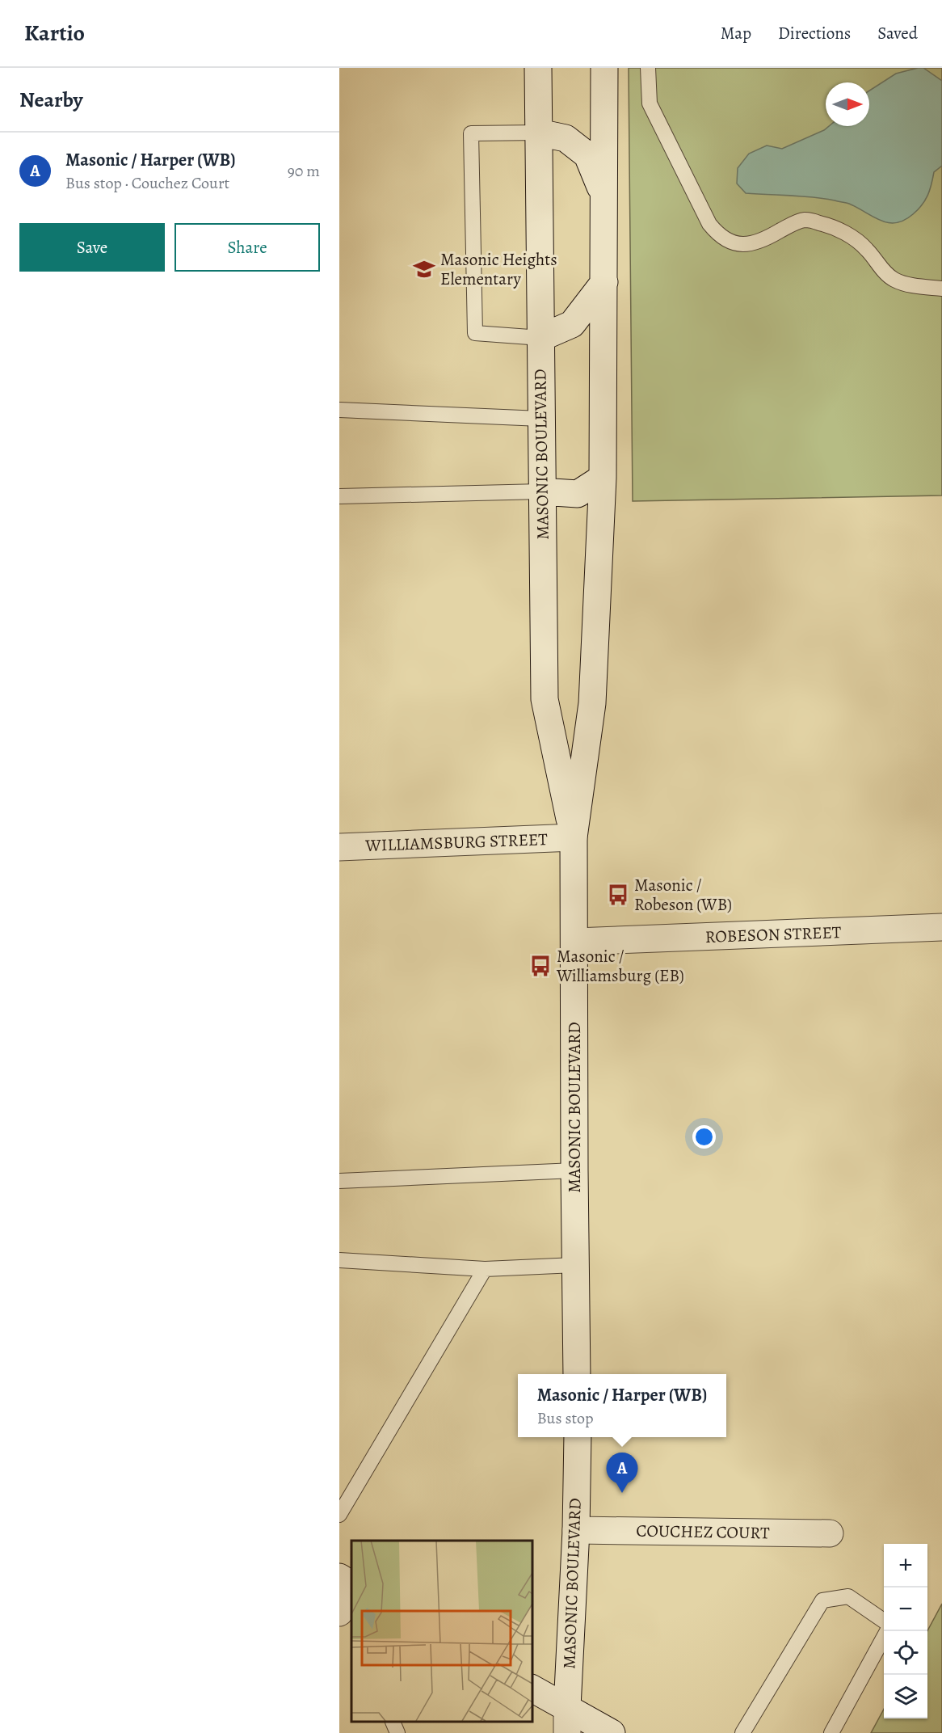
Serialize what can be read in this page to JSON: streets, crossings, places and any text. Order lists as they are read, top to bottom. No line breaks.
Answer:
{"streets":{"main road":["MASONIC BOULEVARD","WILLIAMSBURG STREET","ROBESON STREET","COUCHEZ COURT"]},"crossings":[["MASONIC BOULEVARD","WILLIAMSBURG STREET"],["MASONIC BOULEVARD","ROBESON STREET"],["MASONIC BOULEVARD","COUCHEZ COURT"]],"places":{"school or university":["Masonic Heights Elementary"],"bus stop":["Masonic / Robeson (WB)","Masonic / Williamsburg (EB)"]},"north":"right","page":{"header":"Kartio","nav":["Map","Directions","Saved"],"heading":"Nearby","list":[{"mark":"A","name":"Masonic / Harper (WB)","note":"Bus stop · Couchez Court","value":"90 m"}],"buttons":["Save","Share"],"popup":["Masonic / Harper (WB)","Bus stop"],"pins":"A","map_buttons":["+","−"]}}
